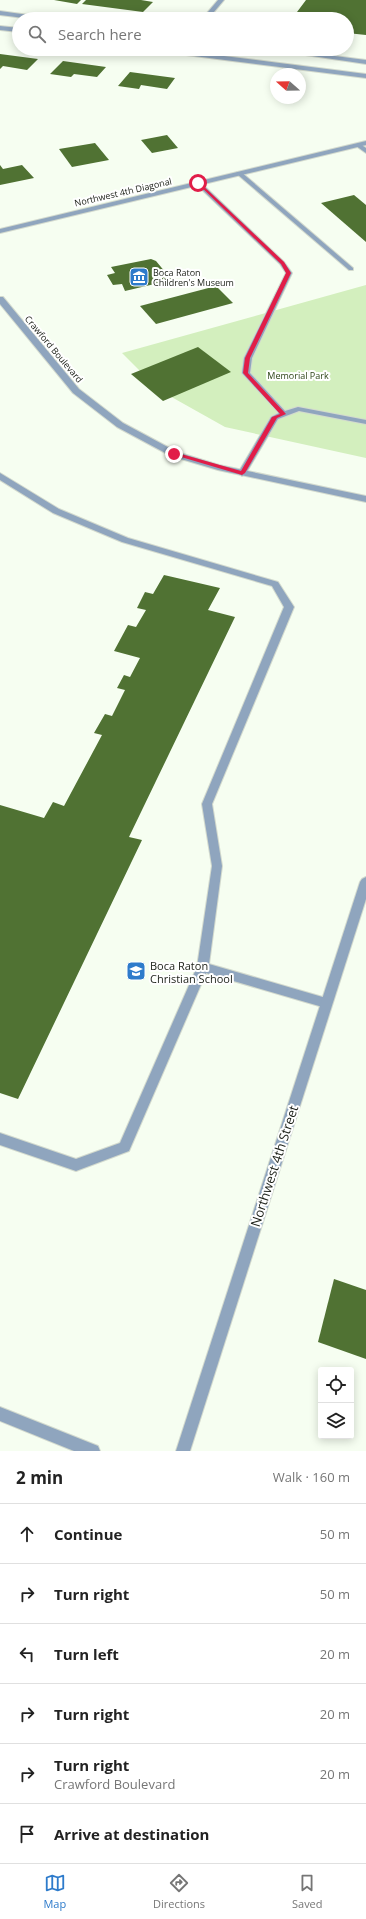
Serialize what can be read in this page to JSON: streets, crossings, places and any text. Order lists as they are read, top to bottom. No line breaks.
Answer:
{"streets":{"street":["Northwest 4th Diagonal","Crawford Boulevard","Northwest 4th Street"]},"parks":["Memorial Park"],"places":{"museum":["Boca Raton Children's Museum"],"school or university":["Boca Raton Christian School"]},"north":"left","page":{"search":"Search here","heading":["2 min","Walk · 160 m"],"list":[["Continue","50 m"],["Turn right","50 m"],["Turn left","20 m"],["Turn right","20 m"],["Turn right","Crawford Boulevard","20 m"],"Arrive at destination"],"nav":["Map","Directions","Saved"]}}
